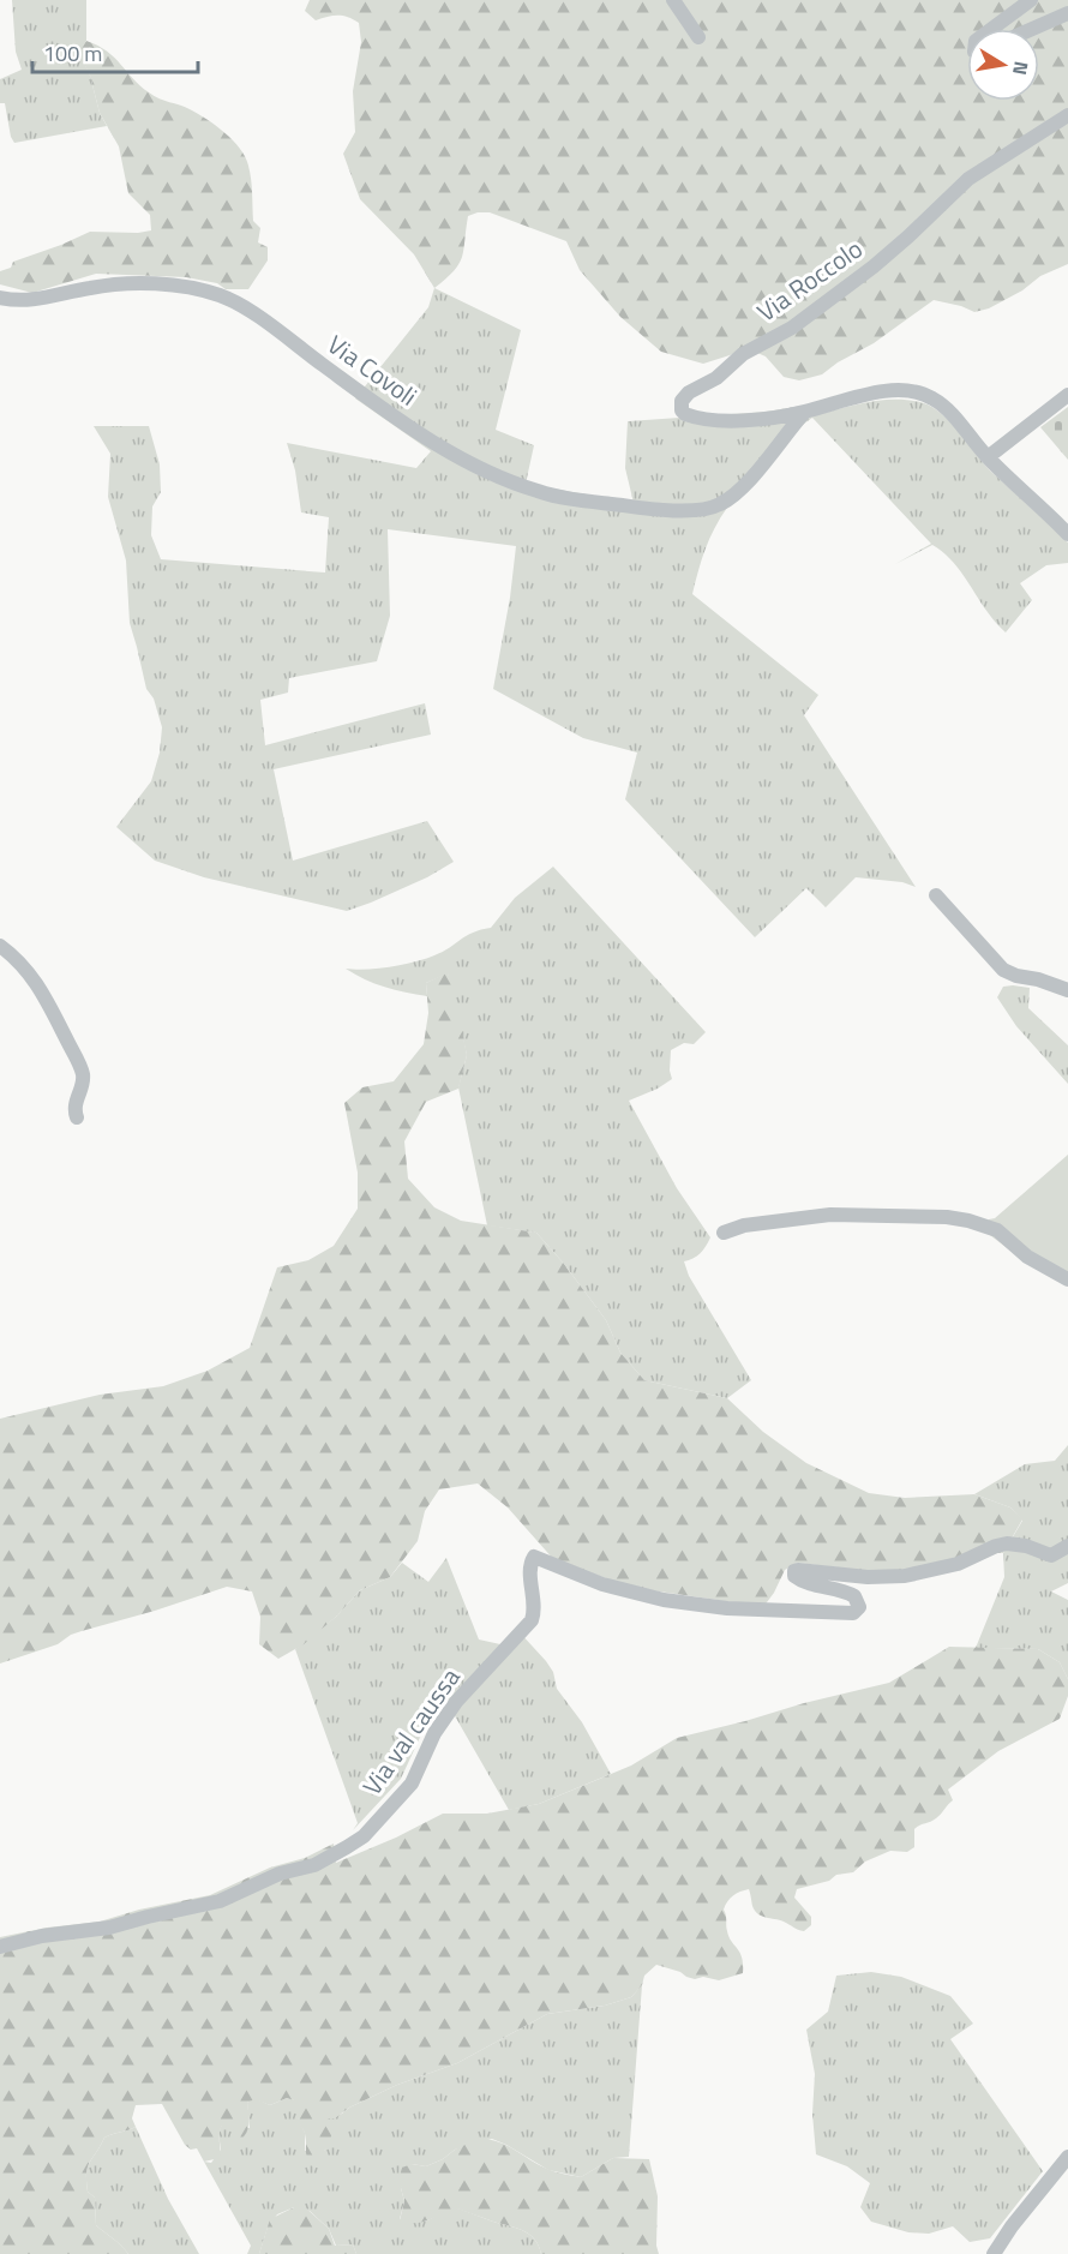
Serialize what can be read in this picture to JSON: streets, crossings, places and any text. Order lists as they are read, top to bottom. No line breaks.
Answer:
{"streets":{"street":["Via Roccolo","Via Covoli","Via val caussa"]},"crossings":[["Via Roccolo","Via Covoli"]],"scale_bar":"100 m","north":"right"}
